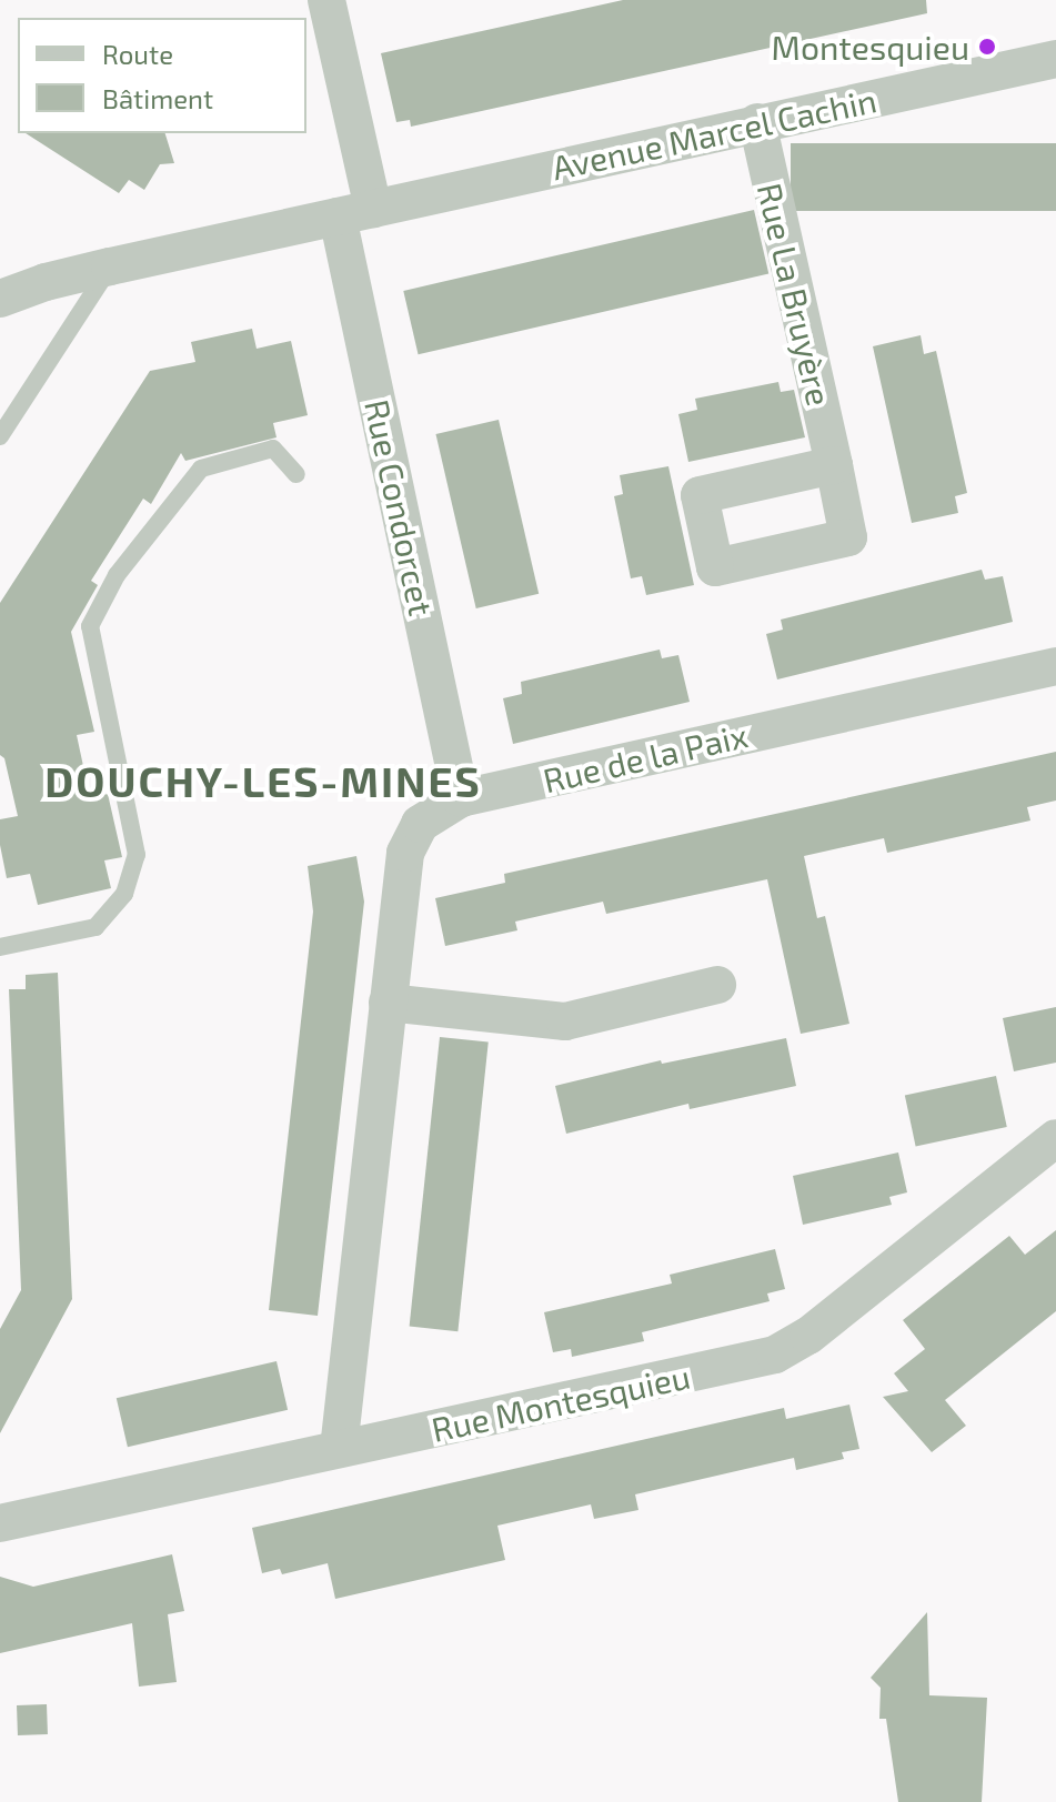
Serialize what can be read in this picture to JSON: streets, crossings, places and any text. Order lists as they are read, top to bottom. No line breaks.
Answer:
{"streets":{"street":["Avenue Marcel Cachin","Rue La Bruyère","Rue Condorcet","Rue de la Paix","Rue Montesquieu"]},"crossings":[["Avenue Marcel Cachin","Rue La Bruyère"],["Avenue Marcel Cachin","Rue Condorcet"],["Rue Condorcet","Rue de la Paix"],["Rue de la Paix","Rue Montesquieu"]],"districts":["DOUCHY-LES-MINES"],"places":["Montesquieu"],"legend":["Route","Bâtiment"]}
